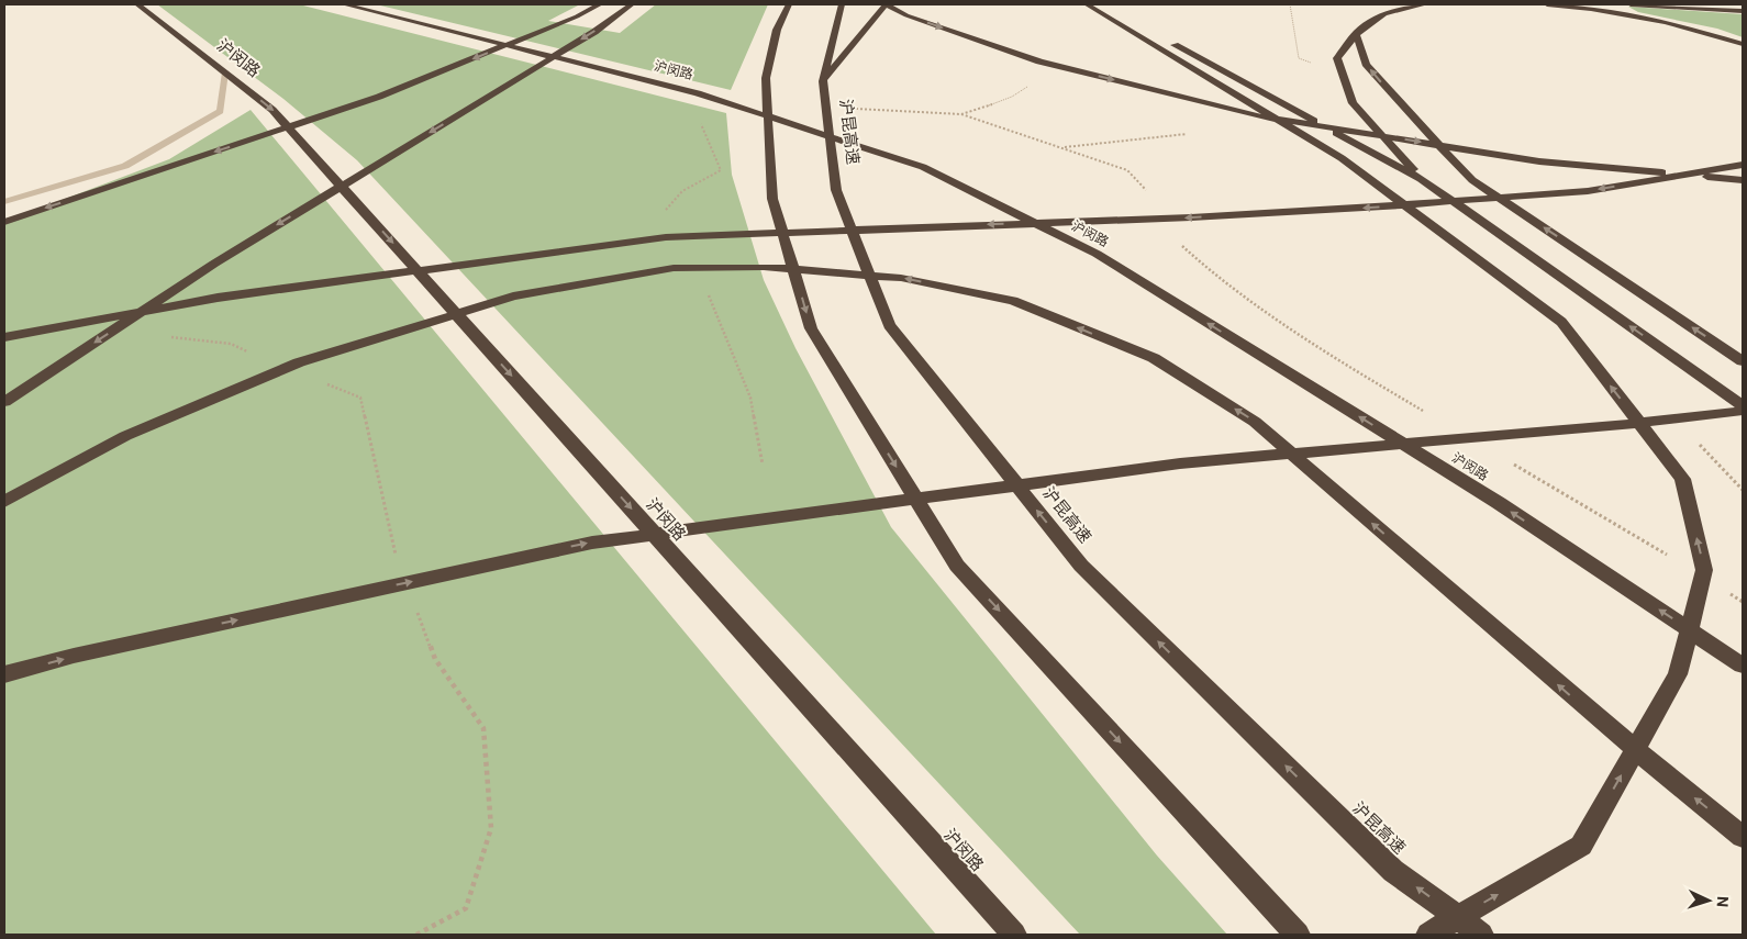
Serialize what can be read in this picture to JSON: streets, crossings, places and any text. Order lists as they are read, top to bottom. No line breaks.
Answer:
{"streets":{"highway":["沪闵路","沪昆高速"]},"north":"right"}
